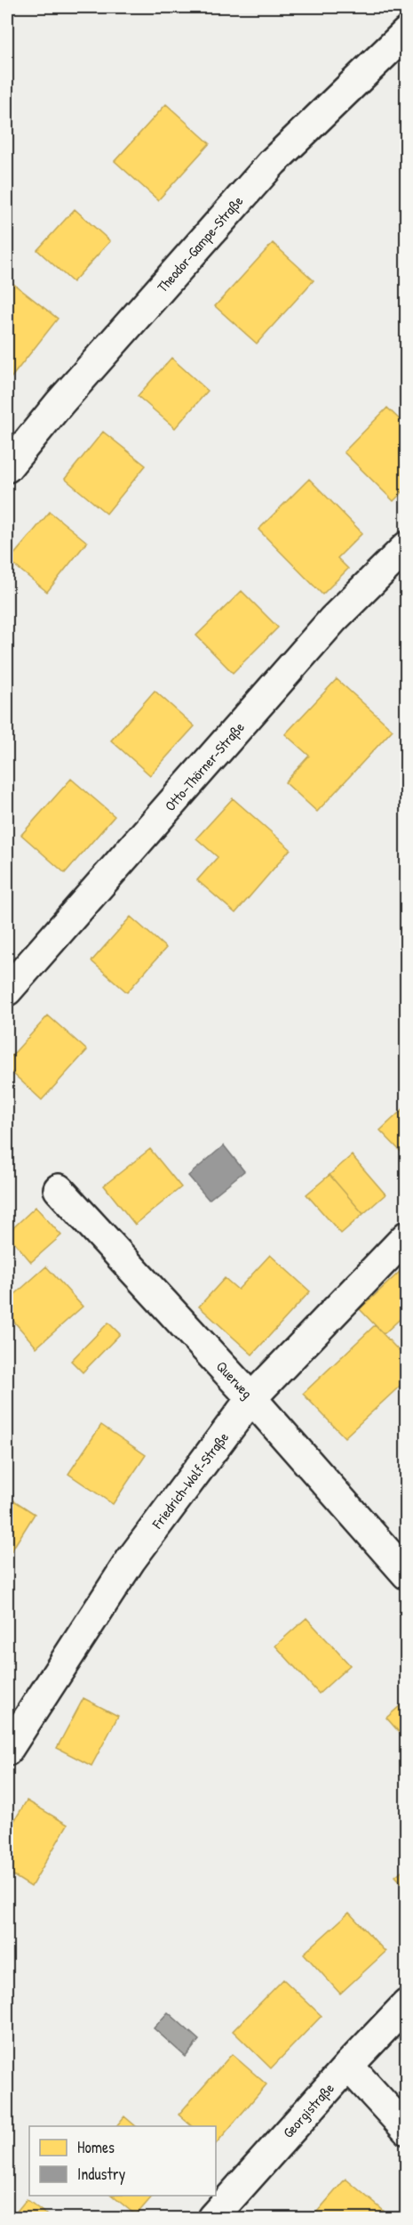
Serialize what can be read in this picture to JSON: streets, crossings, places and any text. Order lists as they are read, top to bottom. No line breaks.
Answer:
{"streets":{"street":["Theodor-Gampe-Straße","Otto-Thörner-Straße","Querweg","Friedrich-Wolf-Straße","Georgistraße"]},"crossings":[["Querweg","Friedrich-Wolf-Straße"]],"legend":["Homes","Industry"]}
